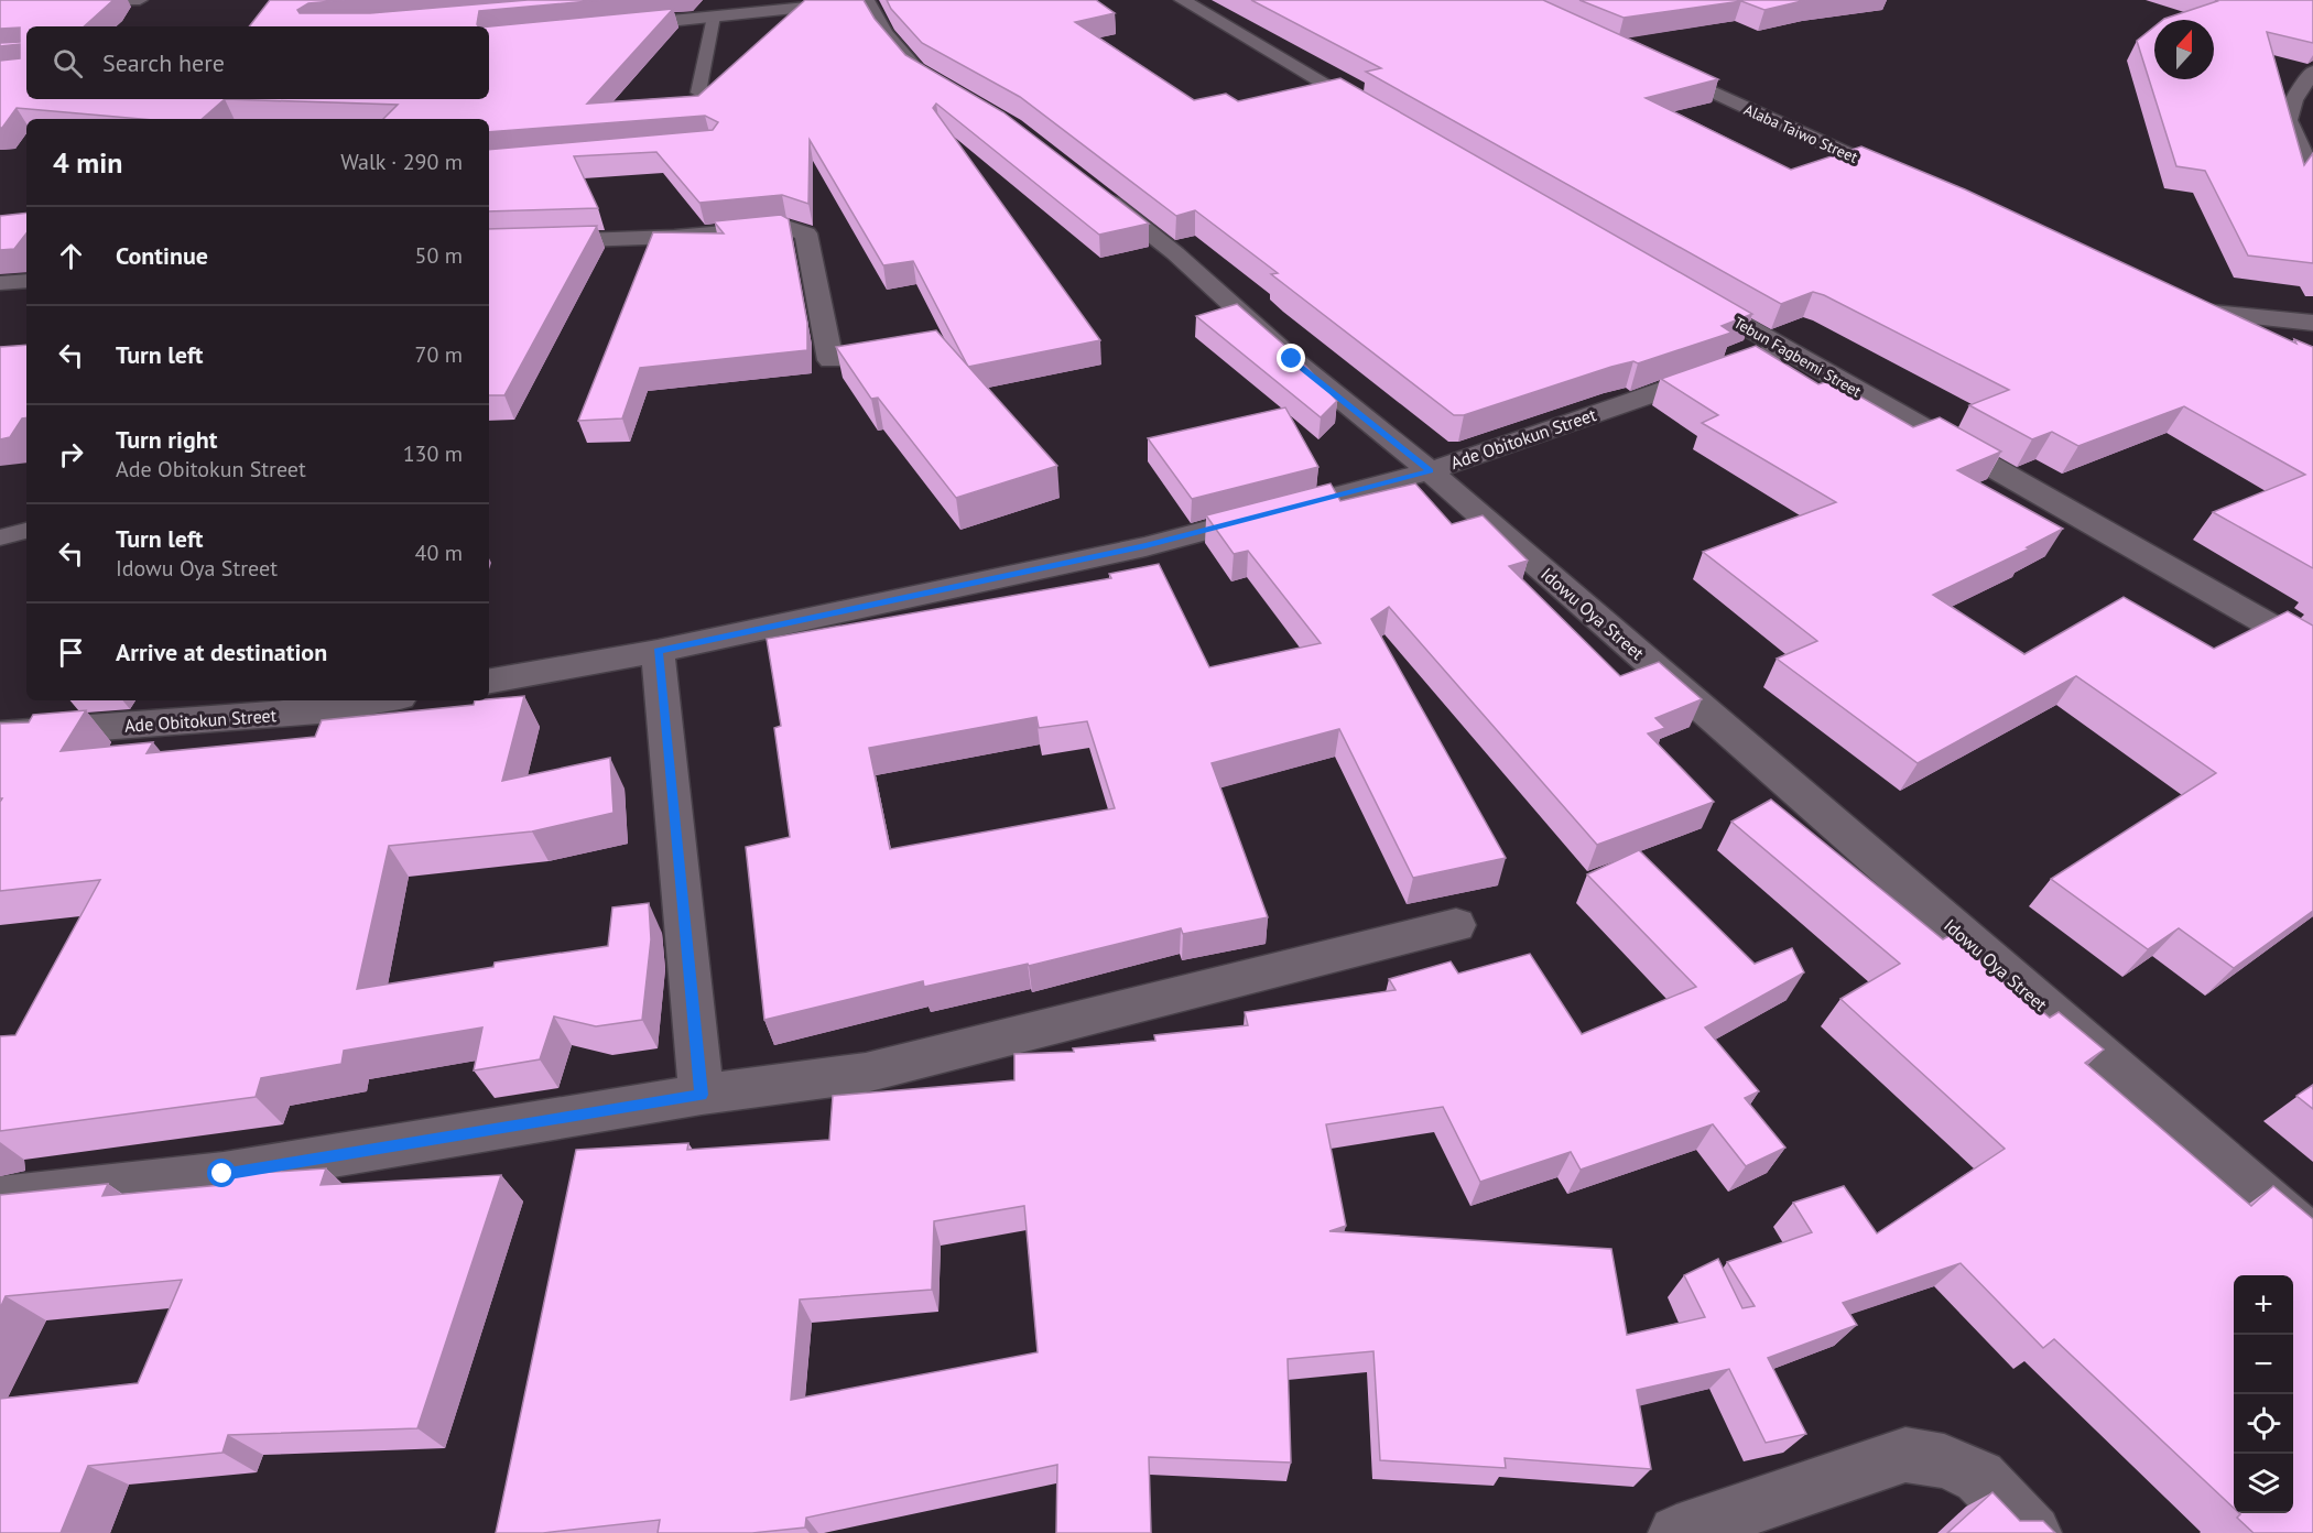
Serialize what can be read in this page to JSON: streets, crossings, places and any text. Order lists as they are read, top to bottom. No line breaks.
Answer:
{"streets":{"street":["Alaba Taiwo Street","Tebun Fagbemi Street","Ade Obitokun Street","Idowu Oya Street"]},"crossings":[["Tebun Fagbemi Street","Ade Obitokun Street"],["Ade Obitokun Street","Idowu Oya Street"]],"north":"top","page":{"search":"Search here","heading":["4 min","Walk · 290 m"],"list":[["Continue","50 m"],["Turn left","70 m"],["Turn right","Ade Obitokun Street","130 m"],["Turn left","Idowu Oya Street","40 m"],"Arrive at destination"],"map_buttons":["+","−"]}}
